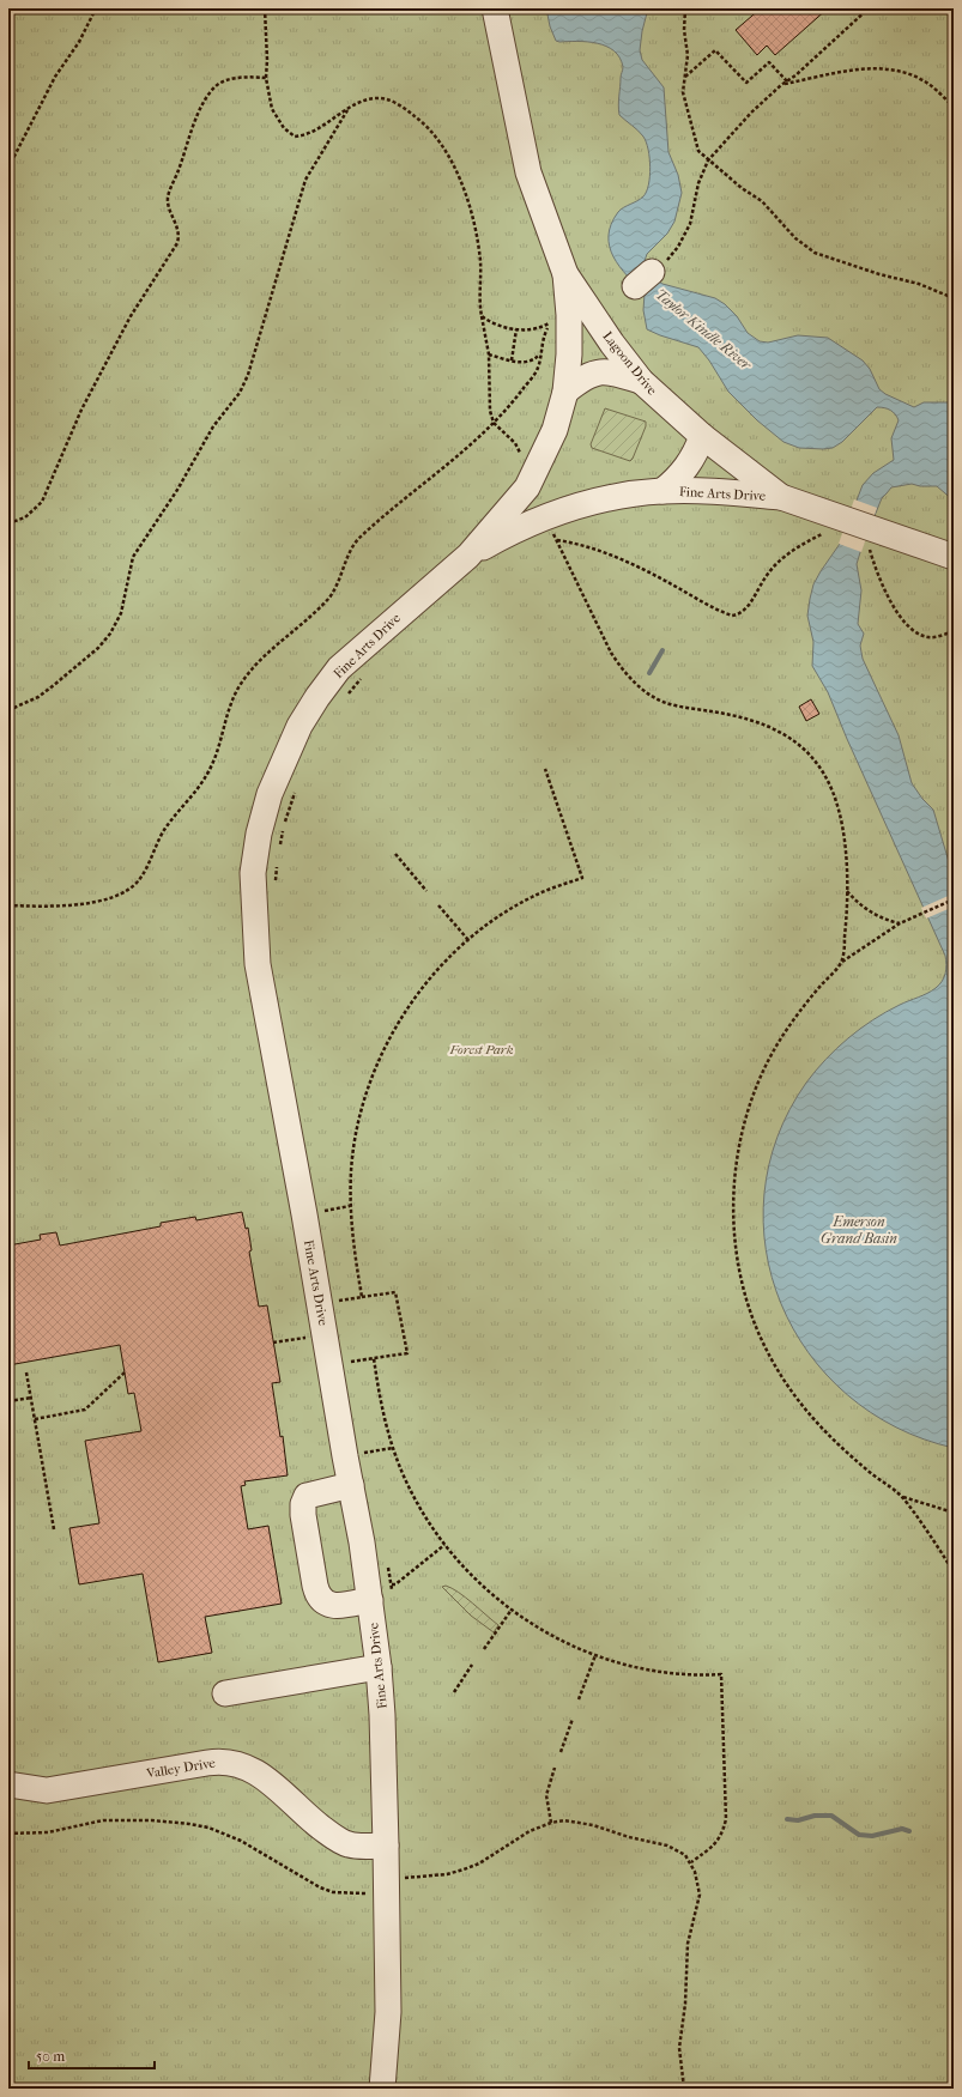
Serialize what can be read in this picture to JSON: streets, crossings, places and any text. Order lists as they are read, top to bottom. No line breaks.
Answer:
{"streets":{"street":["Lagoon Drive","Fine Arts Drive","Valley Drive"]},"crossings":[["Lagoon Drive","Fine Arts Drive"],["Fine Arts Drive","Valley Drive"]],"water":["Taylor Kindle River","Emerson Grand Basin"],"parks":["Forest Park"],"scale_bar":"50 m"}
